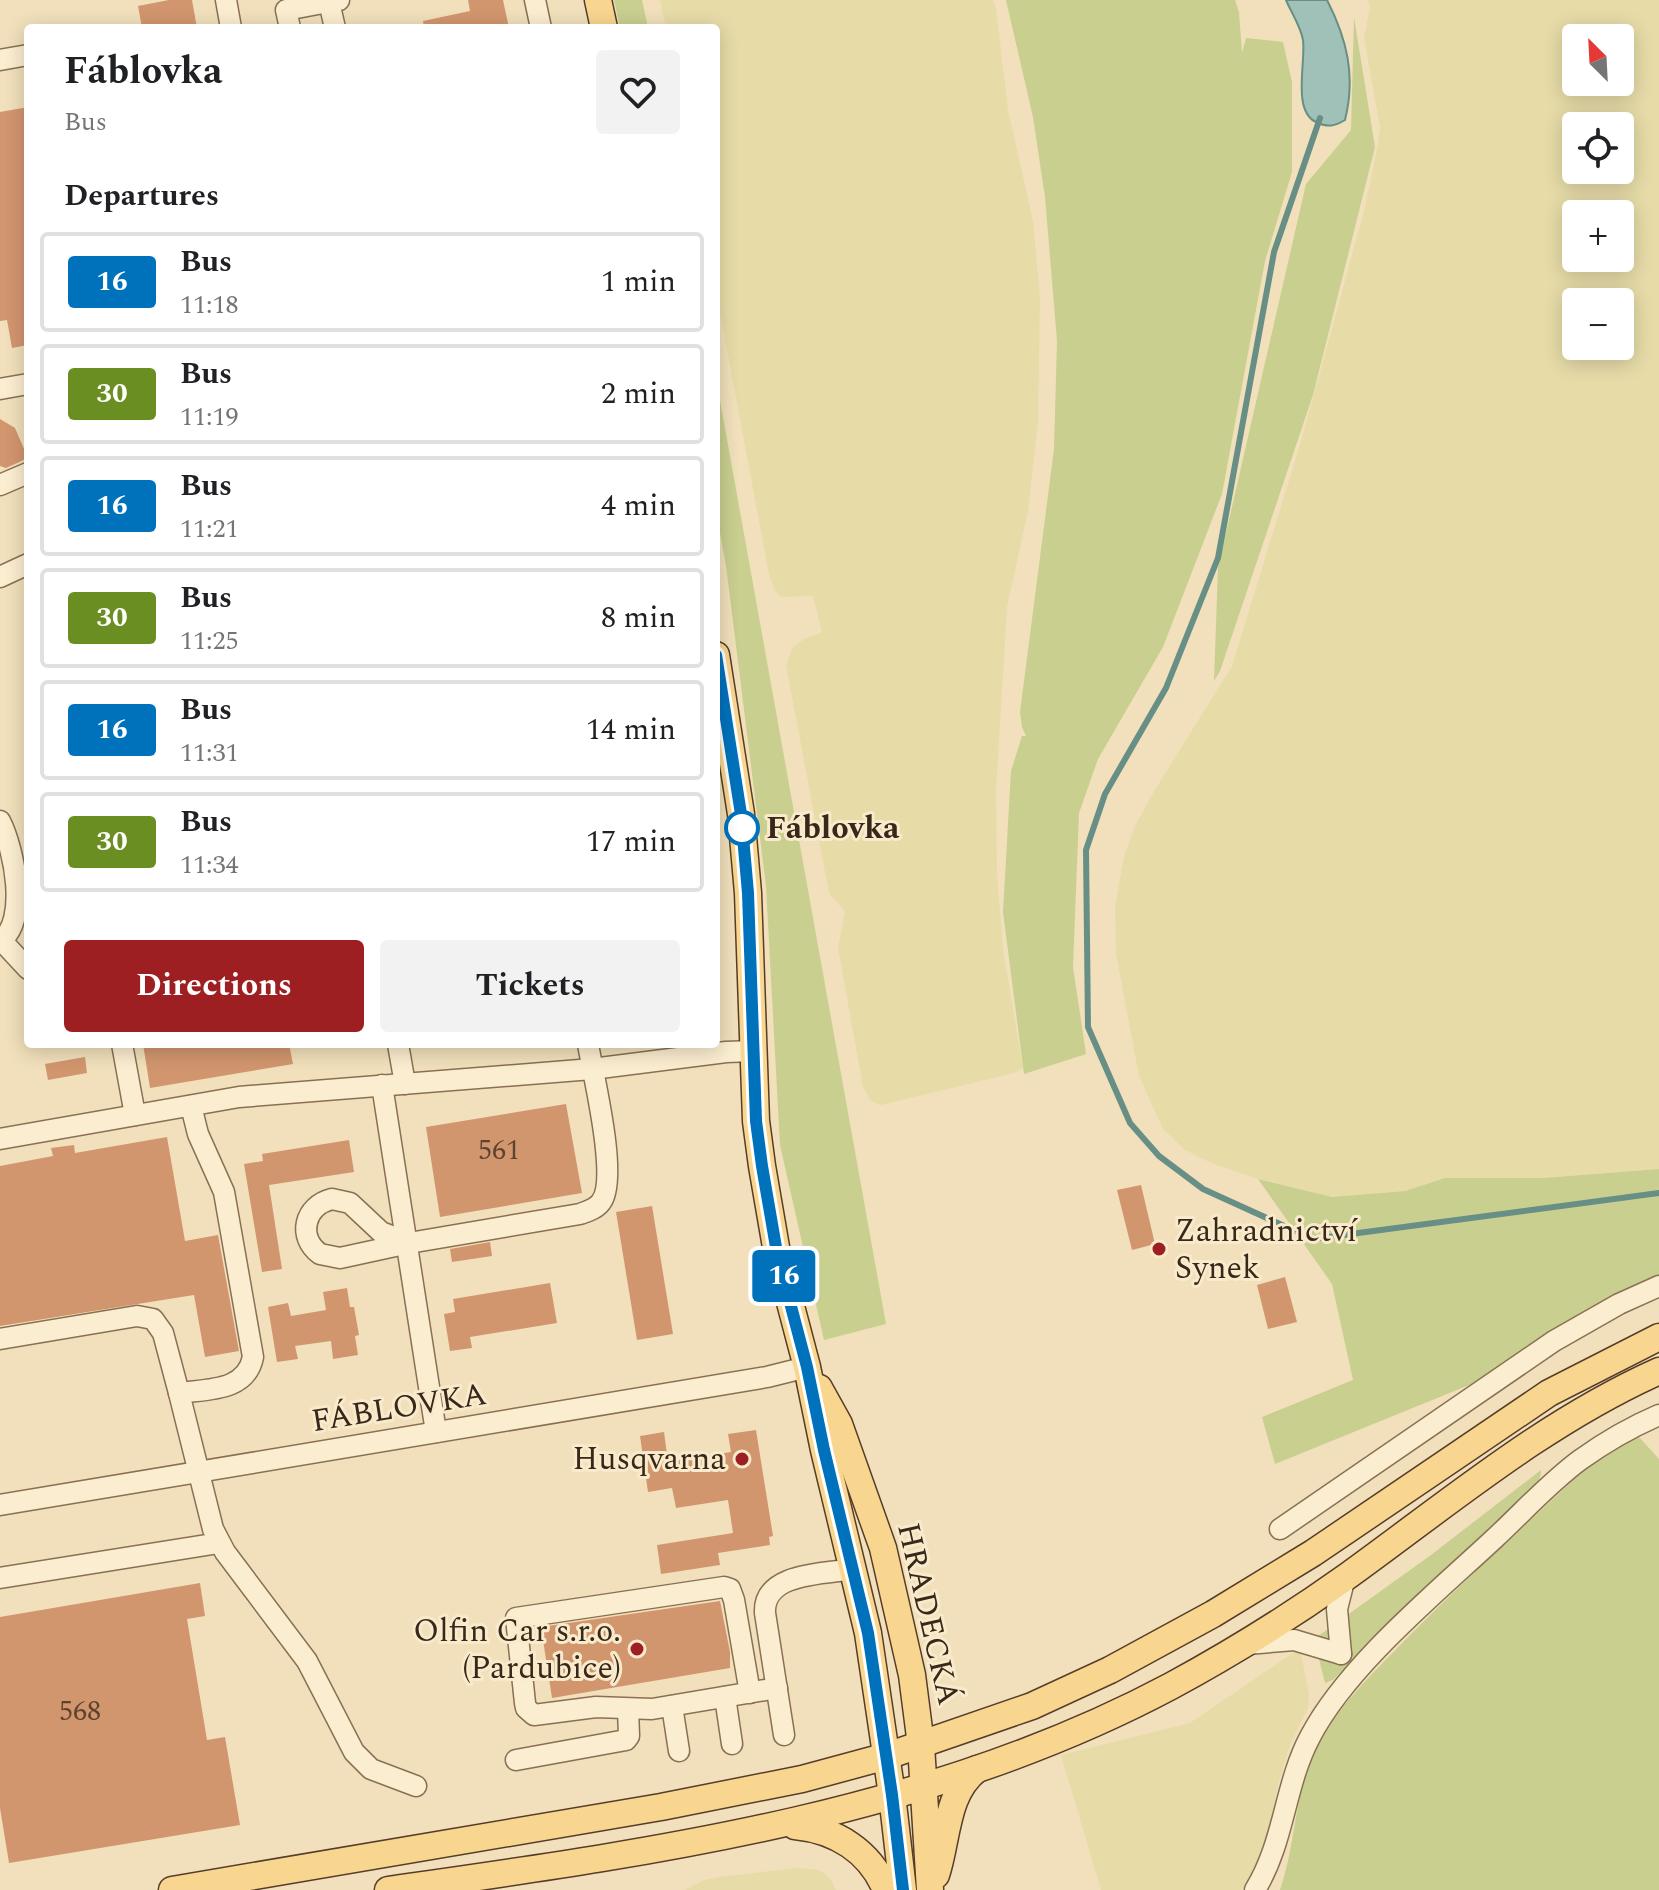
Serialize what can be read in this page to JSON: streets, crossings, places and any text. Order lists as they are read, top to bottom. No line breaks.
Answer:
{"streets":{"main road":["HRADECKÁ"],"street":["FÁBLOVKA"]},"crossings":[["FÁBLOVKA","HRADECKÁ"]],"places":["Fáblovka","Zahradnictví Synek","Husqvarna","Olfin Car s.r.o. (Pardubice)"],"lines":["bus line 16"],"house_numbers":["561","568"],"north":"top left","page":{"on_map":"16","map_buttons":["+","−"],"heading":[["Fáblovka","Bus"],"Departures"],"list":[{"mark":"16","name":"Bus","note":"11:18","value":"1 min"},{"mark":"30","name":"Bus","note":"11:19","value":"2 min"},{"mark":"16","name":"Bus","note":"11:21","value":"4 min"},{"mark":"30","name":"Bus","note":"11:25","value":"8 min"},{"mark":"16","name":"Bus","note":"11:31","value":"14 min"},{"mark":"30","name":"Bus","note":"11:34","value":"17 min"}],"buttons":["Directions","Tickets"]}}
